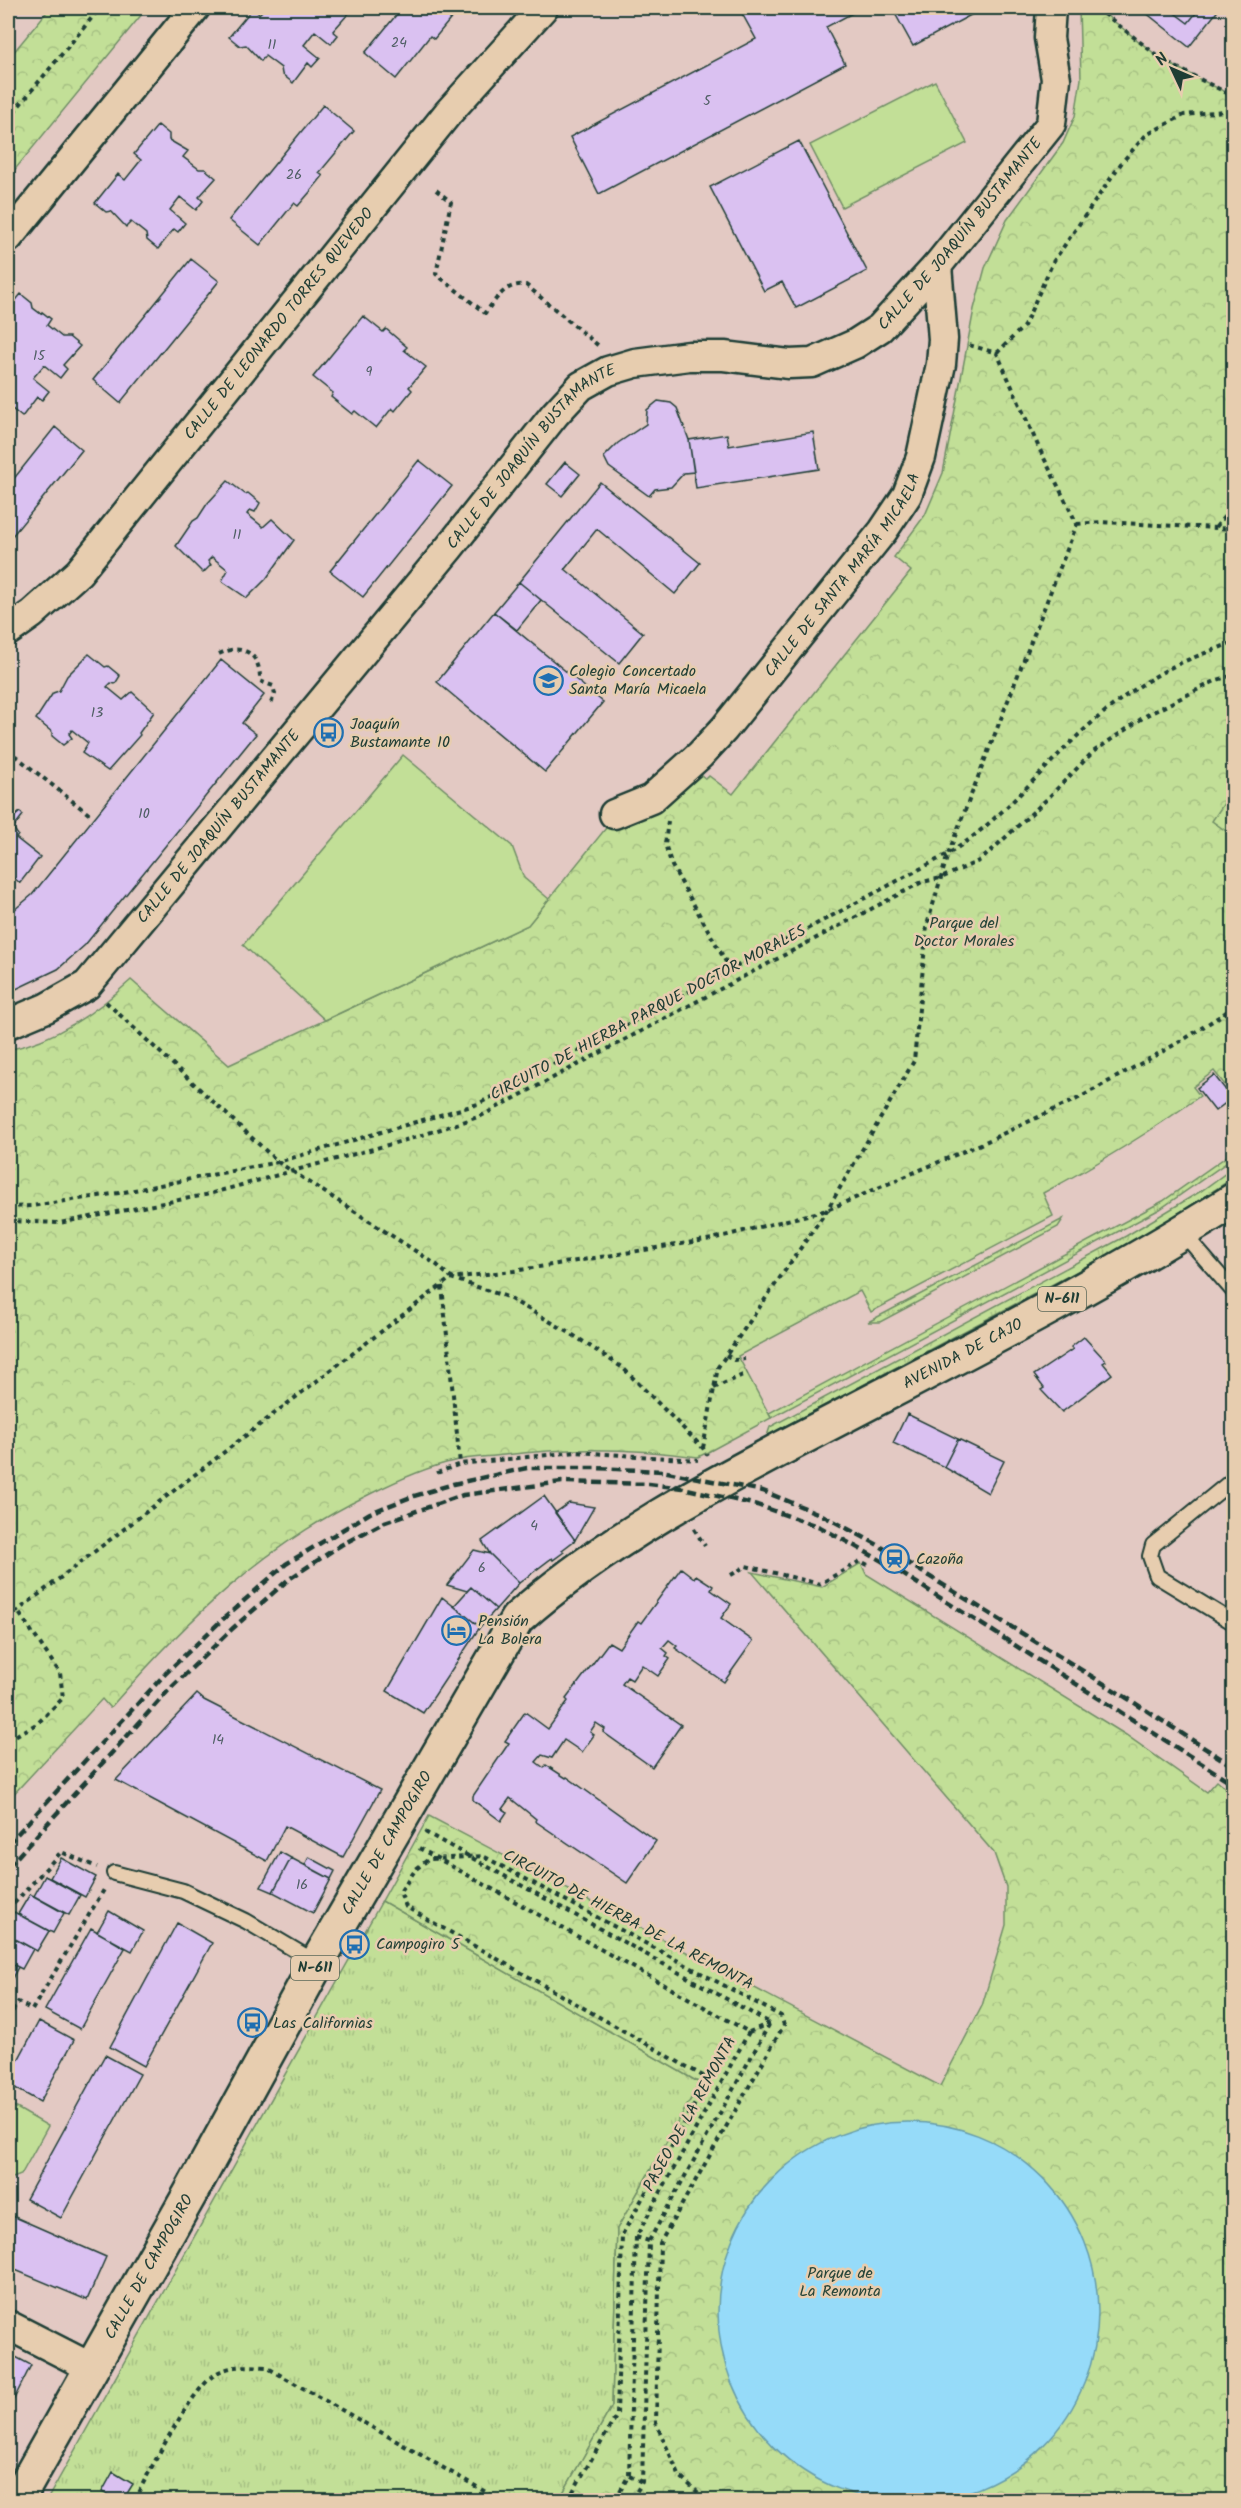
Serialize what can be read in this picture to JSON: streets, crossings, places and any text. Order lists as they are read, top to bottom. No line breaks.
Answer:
{"streets":{"highway":["N-611","AVENIDA DE CAJO","CALLE DE CAMPOGIRO"],"street":["CALLE DE JOAQUÍN BUSTAMANTE","CALLE DE LEONARDO TORRES QUEVEDO","CALLE DE SANTA MARÍA MICAELA"],"path":["CIRCUITO DE HIERBA PARQUE DOCTOR MORALES","CIRCUITO DE HIERBA DE LA REMONTA","PASEO DE LA REMONTA"]},"crossings":[["CALLE DE JOAQUÍN BUSTAMANTE","CALLE DE SANTA MARÍA MICAELA"],["AVENIDA DE CAJO","CALLE DE CAMPOGIRO"],["CALLE DE CAMPOGIRO","PASEO DE LA REMONTA"],["CIRCUITO DE HIERBA DE LA REMONTA","PASEO DE LA REMONTA"]],"parks":["Parque del Doctor Morales","Parque de La Remonta"],"places":{"school or university":["Colegio Concertado Santa María Micaela"],"bus stop":["Joaquín Bustamante 10","Campogiro 5","Las Californias"],"station":["Cazoña"],"hotel":["Pensión La Bolera"]},"house_numbers":["24","11","5","26","15","9","11","13","10","4","6","14","16"],"north":"top left"}
